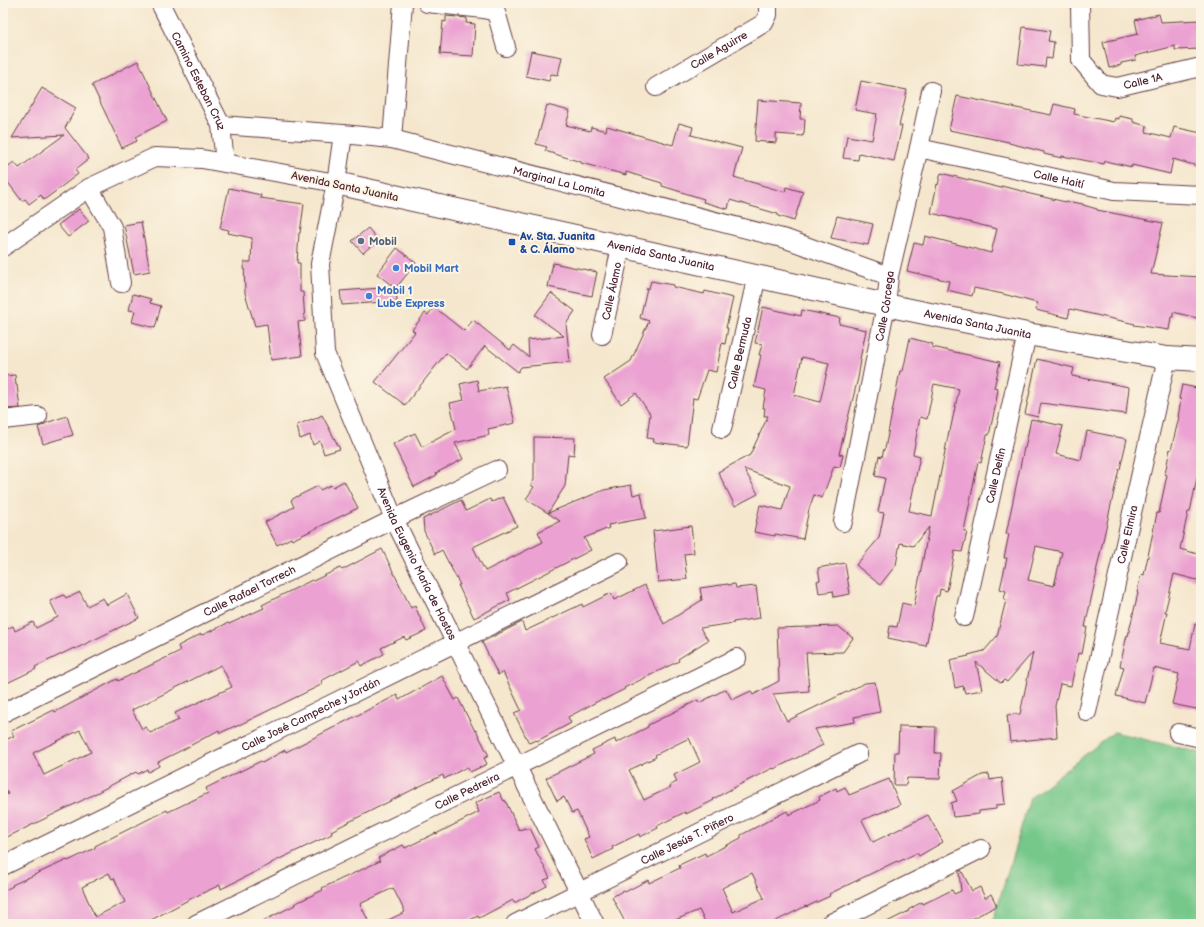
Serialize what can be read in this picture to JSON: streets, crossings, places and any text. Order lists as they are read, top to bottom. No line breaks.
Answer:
{"streets":{"street":["Calle Aguirre","Calle 1A","Camino Esteban Cruz","Calle Haití","Marginal La Lomita","Avenida Santa Juanita","Calle Álamo","Calle Córcega","Calle Bermuda","Calle Delfin","Calle Elmira","Avenida Eugenio María de Hostos","Calle Rafael Torrech","Calle José Campeche y Jordán","Calle Pedreira","Calle Jesús T. Piñero"]},"crossings":[["Camino Esteban Cruz","Marginal La Lomita"],["Camino Esteban Cruz","Avenida Santa Juanita"],["Calle Haití","Calle Córcega"],["Marginal La Lomita","Calle Córcega"],["Marginal La Lomita","Avenida Eugenio María de Hostos"],["Avenida Santa Juanita","Calle Álamo"],["Avenida Santa Juanita","Calle Córcega"],["Avenida Santa Juanita","Calle Bermuda"],["Avenida Santa Juanita","Calle Delfin"],["Avenida Santa Juanita","Calle Elmira"],["Avenida Santa Juanita","Avenida Eugenio María de Hostos"],["Avenida Eugenio María de Hostos","Calle Rafael Torrech"],["Avenida Eugenio María de Hostos","Calle José Campeche y Jordán"],["Avenida Eugenio María de Hostos","Calle Pedreira"],["Avenida Eugenio María de Hostos","Calle Jesús T. Piñero"]],"places":{"other":["Mobil","Mobil Mart","Mobil 1 Lube Express"],"transit":["Av. Sta. Juanita & C. Álamo"]}}
